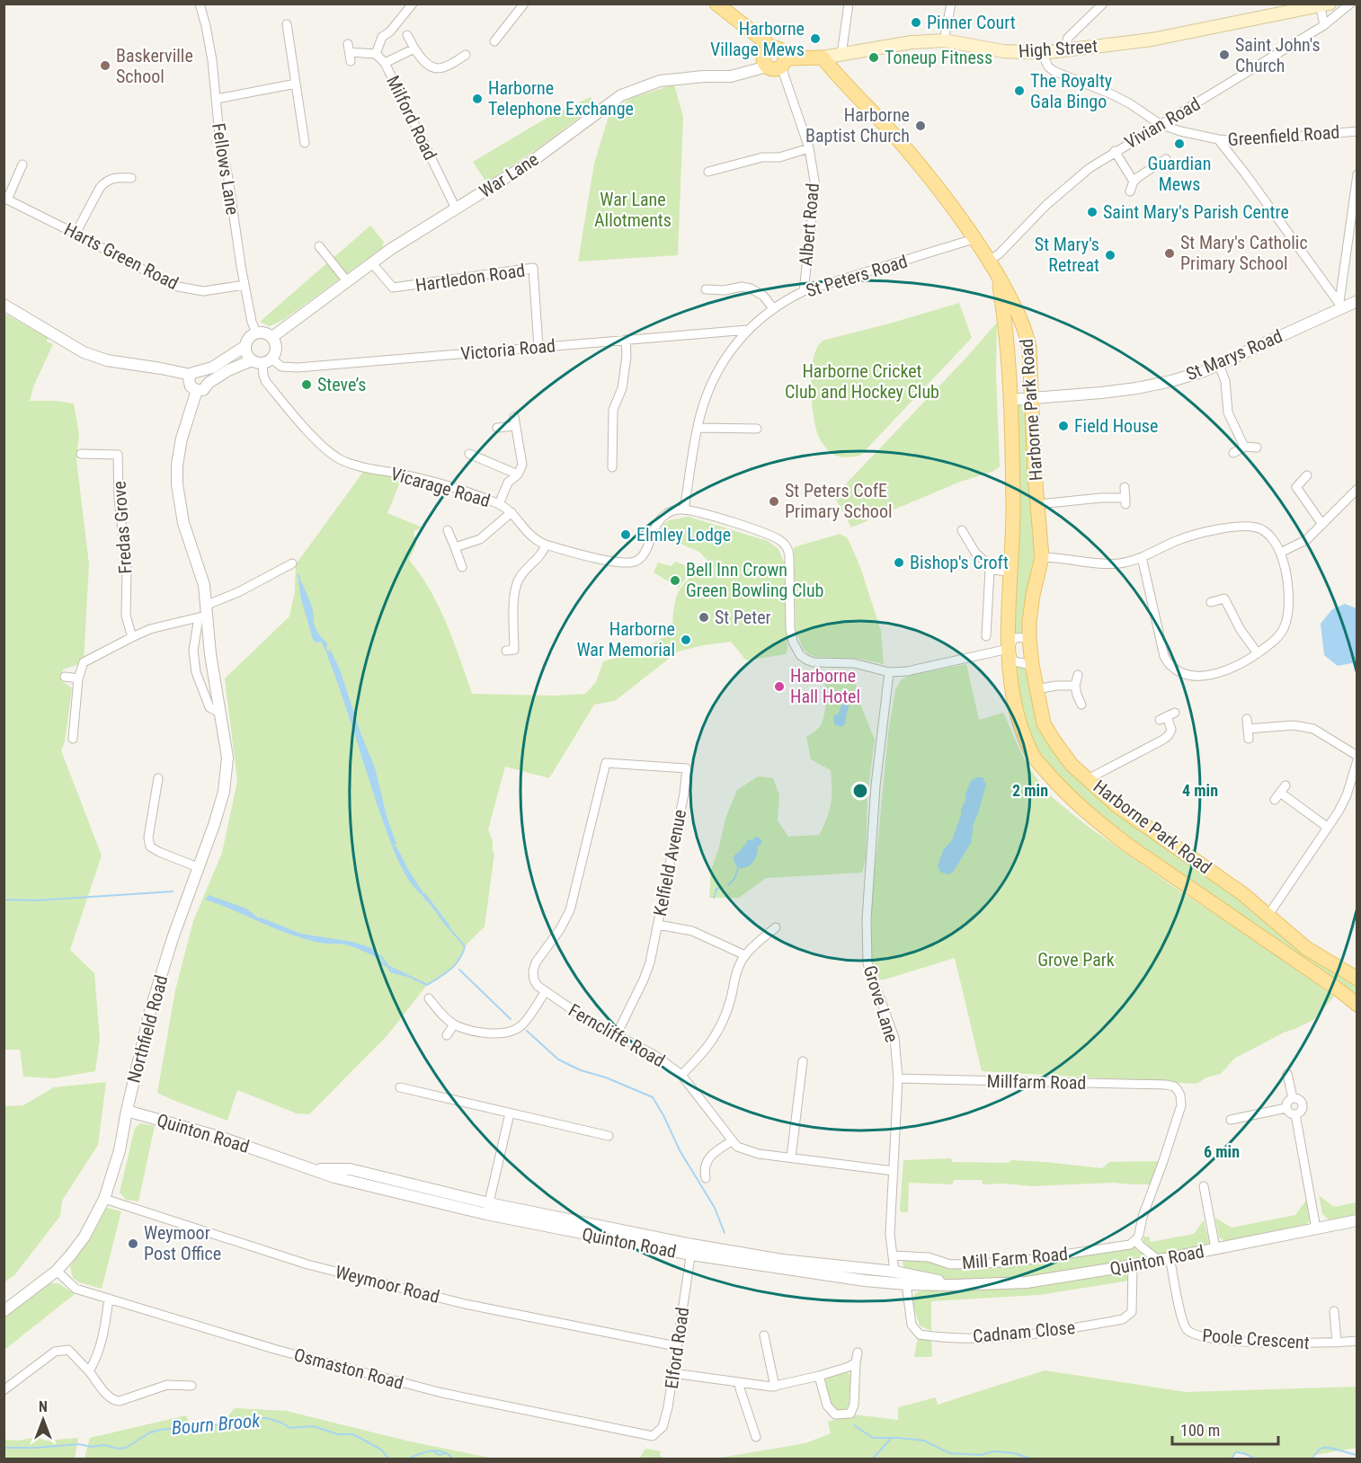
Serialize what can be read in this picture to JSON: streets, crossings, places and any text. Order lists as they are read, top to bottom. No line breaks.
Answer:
{"streets":{"main road":["High Street","Harborne Park Road"],"street":["Milford Road","Vivian Road","Greenfield Road","Fellows Lane","War Lane","Albert Road","Harts Green Road","St Peters Road","Hartledon Road","Victoria Road","St Marys Road","Vicarage Road","Fredas Grove","Kelfield Avenue","Grove Lane","Northfield Road","Ferncliffe Road","Millfarm Road","Quinton Road","Mill Farm Road","Weymoor Road","Cadnam Close","Poole Crescent","Elford Road","Osmaston Road"]},"crossings":[["High Street","Greenfield Road"],["High Street","War Lane"],["High Street","Albert Road"],["High Street","Harborne Park Road"],["Milford Road","War Lane"],["Vivian Road","Greenfield Road"],["Vivian Road","Harborne Park Road"],["Fellows Lane","War Lane"],["Fellows Lane","Harts Green Road"],["Fellows Lane","Victoria Road"],["Fellows Lane","Vicarage Road"],["War Lane","Albert Road"],["War Lane","Hartledon Road"],["War Lane","Victoria Road"],["War Lane","Vicarage Road"],["Albert Road","St Peters Road"],["St Peters Road","Victoria Road"],["St Peters Road","Harborne Park Road"],["St Peters Road","Vicarage Road"],["Hartledon Road","Victoria Road"],["Victoria Road","Vicarage Road"],["St Marys Road","Harborne Park Road"],["Kelfield Avenue","Ferncliffe Road"],["Grove Lane","Ferncliffe Road"],["Grove Lane","Millfarm Road"],["Grove Lane","Quinton Road"],["Grove Lane","Mill Farm Road"],["Northfield Road","Quinton Road"],["Northfield Road","Weymoor Road"],["Northfield Road","Osmaston Road"],["Millfarm Road","Mill Farm Road"],["Quinton Road","Cadnam Close"],["Quinton Road","Poole Crescent"],["Quinton Road","Elford Road"],["Weymoor Road","Elford Road"],["Elford Road","Osmaston Road"]],"water":["Bourn Brook"],"parks":["War Lane Allotments","Harborne Cricket Club and Hockey Club","Grove Park"],"places":["Pinner Court","Harborne Village Mews","Saint John's Church","Toneup Fitness","Baskerville School","The Royalty Gala Bingo","Harborne Telephone Exchange","Harborne Baptist Church","Guardian Mews","Saint Mary's Parish Centre","St Mary's Catholic Primary School","St Mary's Retreat","Steve’s","Field House","St Peters CofE Primary School","Elmley Lodge","Bishop's Croft","Bell Inn Crown Green Bowling Club","St Peter","Harborne War Memorial","Harborne Hall Hotel","Weymoor Post Office"],"scale_bar":"100 m","north":"top","rings":["2 min","4 min","6 min"]}
